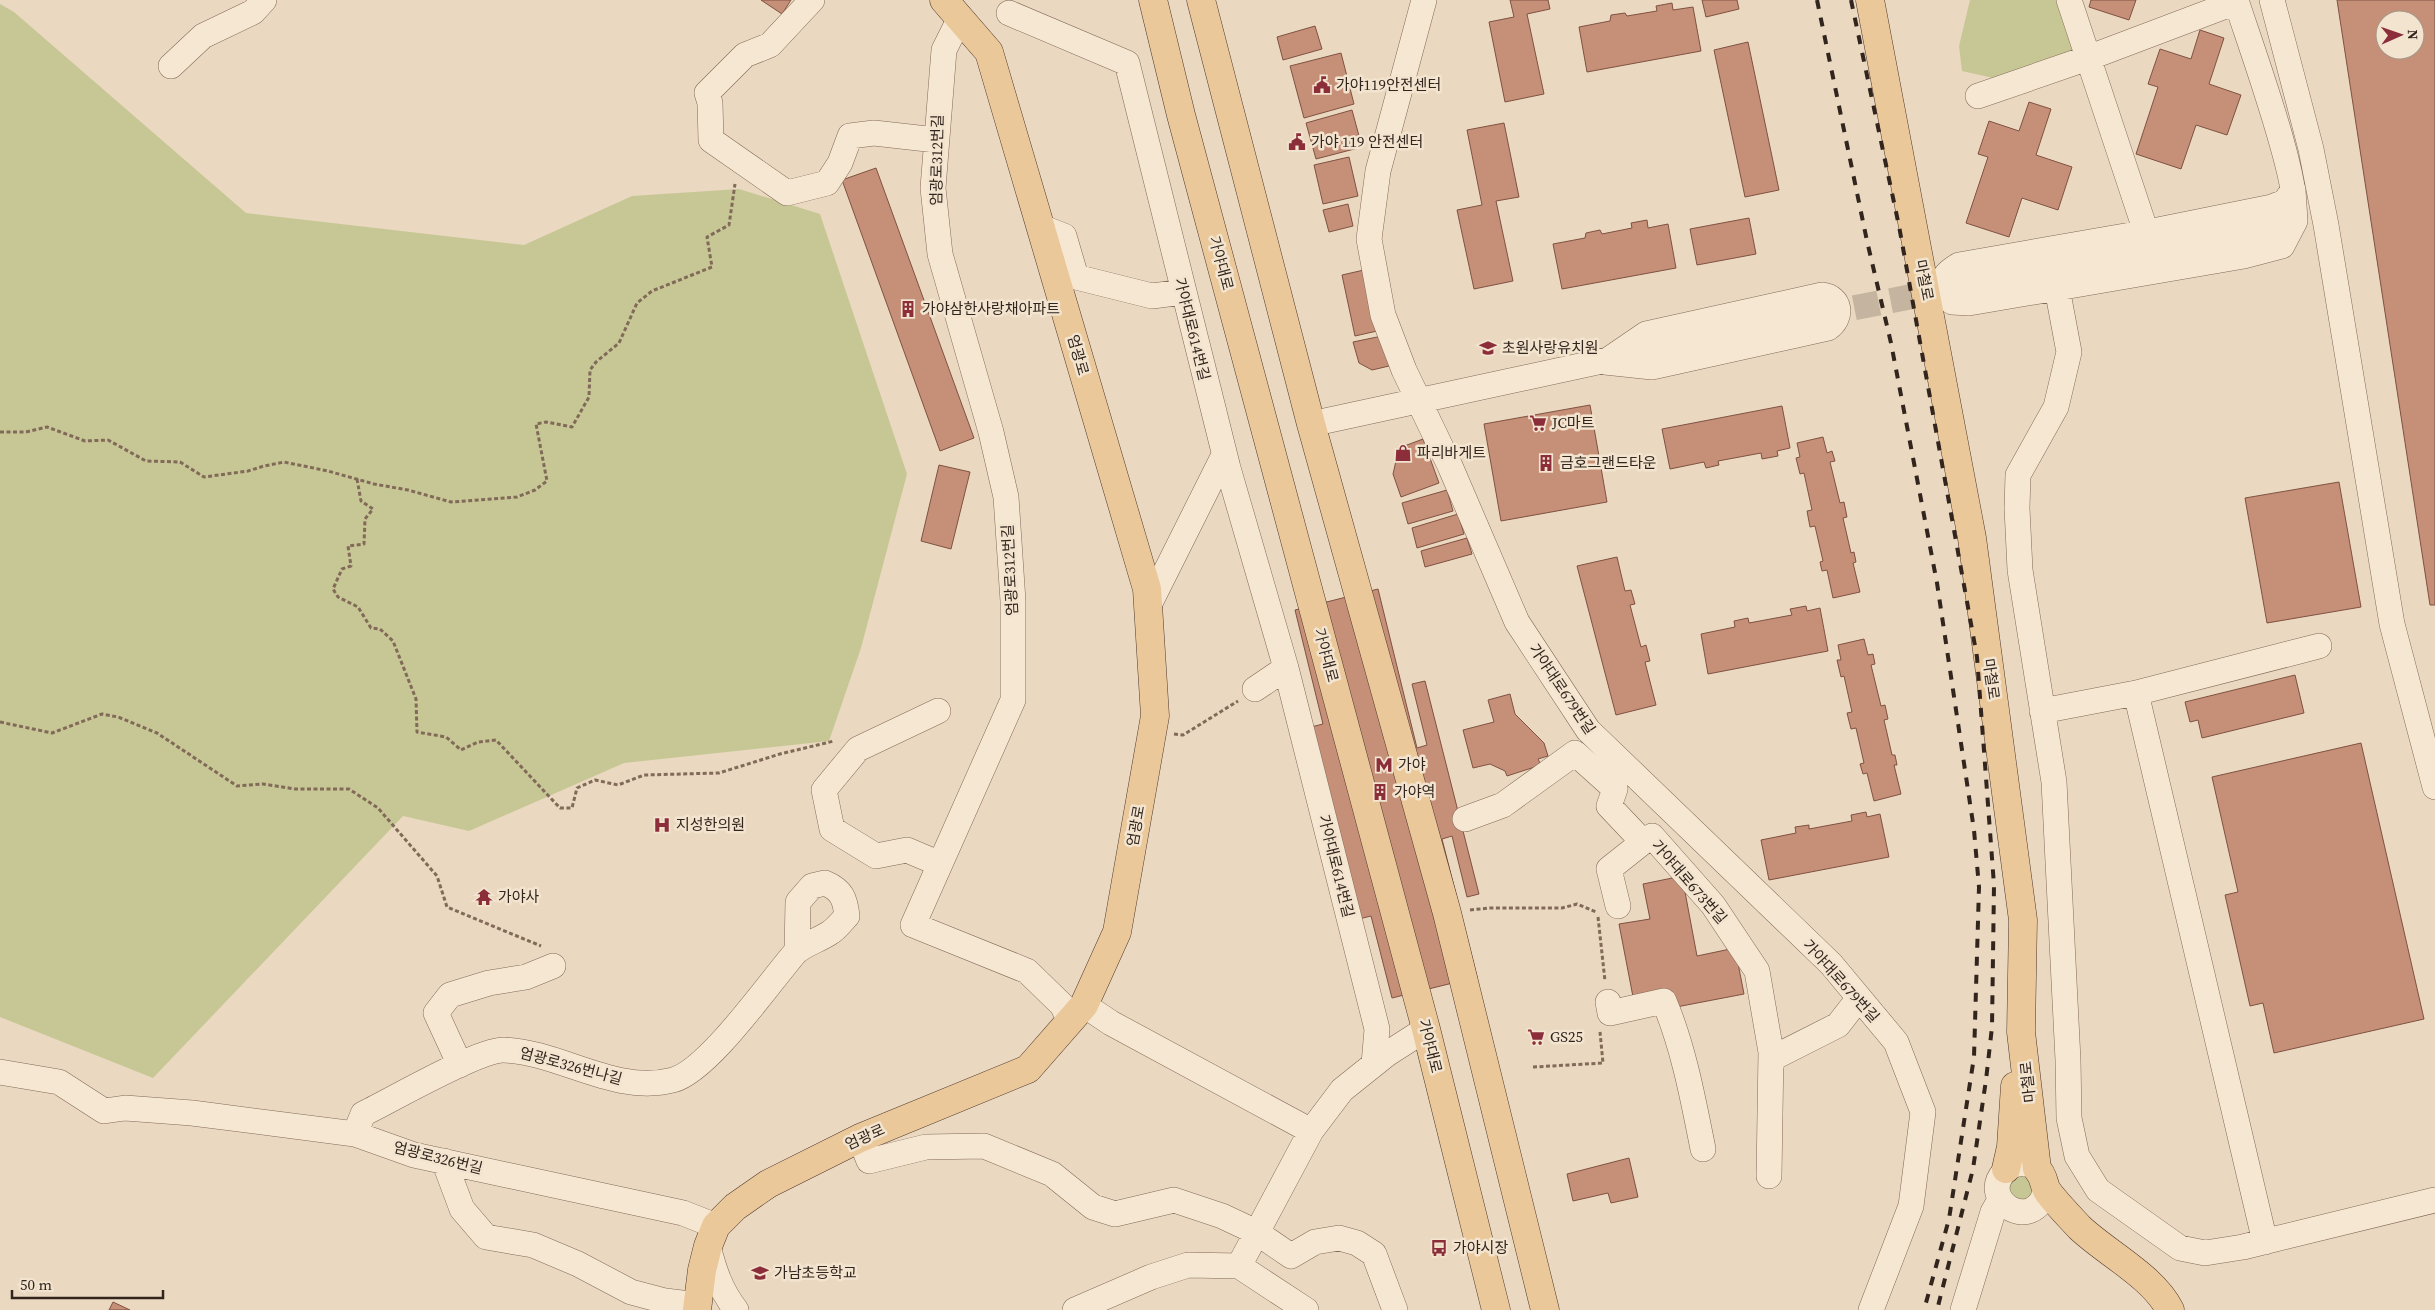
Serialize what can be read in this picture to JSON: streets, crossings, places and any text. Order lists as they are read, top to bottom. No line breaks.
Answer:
{"streets":{"main road":["가야대로","마철로","엄광로"],"street":["엄광로312번길","가야대로614번길","가야대로679번길","가야대로673번길","엄광로326번나길","엄광로326번길"]},"crossings":[["엄광로312번길","엄광로"],["엄광로","엄광로326번길"],["엄광로326번나길","엄광로326번길"]],"places":{"public building":["가야119안전센터","가야 119 안전센터"],"building":["가야삼한사랑채아파트","금호그랜드타운","가야역"],"school or university":["초원사랑유치원","가남초등학교"],"supermarket":["JC마트","GS25"],"shop":["파리바게트"],"metro station":["가야"],"hospital":["지성한의원"],"temple":["가야사"],"bus stop":["가야시장"]},"scale_bar":"50 m","north":"right"}
